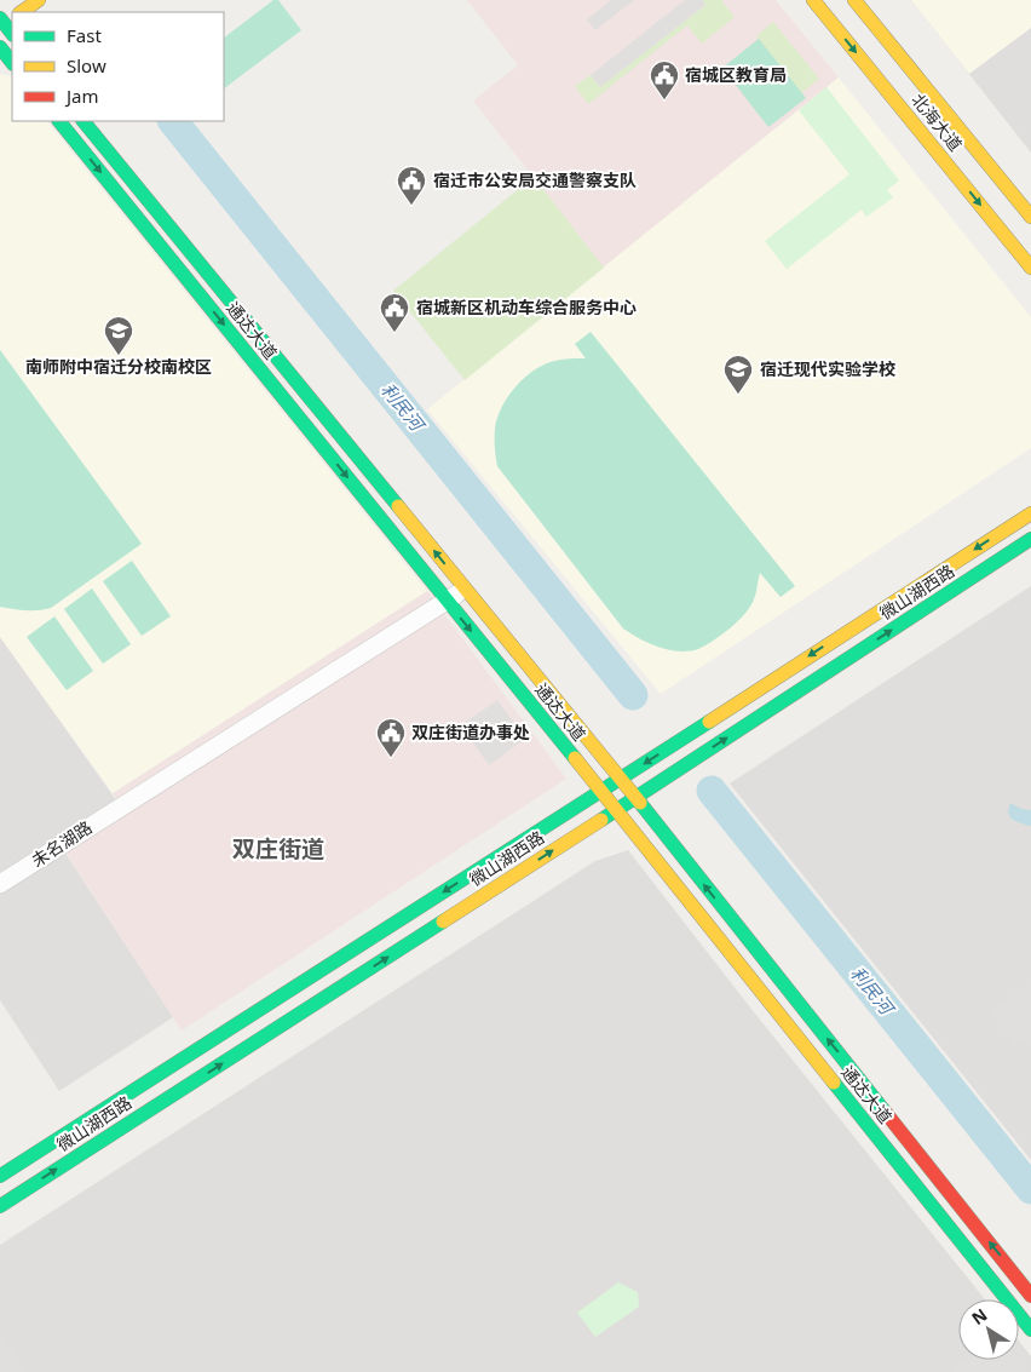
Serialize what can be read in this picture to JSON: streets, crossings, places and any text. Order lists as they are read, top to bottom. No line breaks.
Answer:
{"streets":{"street":["北海大道","通达大道","微山湖西路","未名湖路"]},"crossings":[["通达大道","微山湖西路"],["通达大道","未名湖路"]],"districts":["双庄街道"],"water":["利民河"],"places":{"public building":["宿城区教育局","宿迁市公安局交通警察支队","宿城新区机动车综合服务中心","双庄街道办事处"],"school or university":["南师附中宿迁分校南校区","宿迁现代实验学校"]},"legend":["Fast","Slow","Jam"],"north":"top left"}
